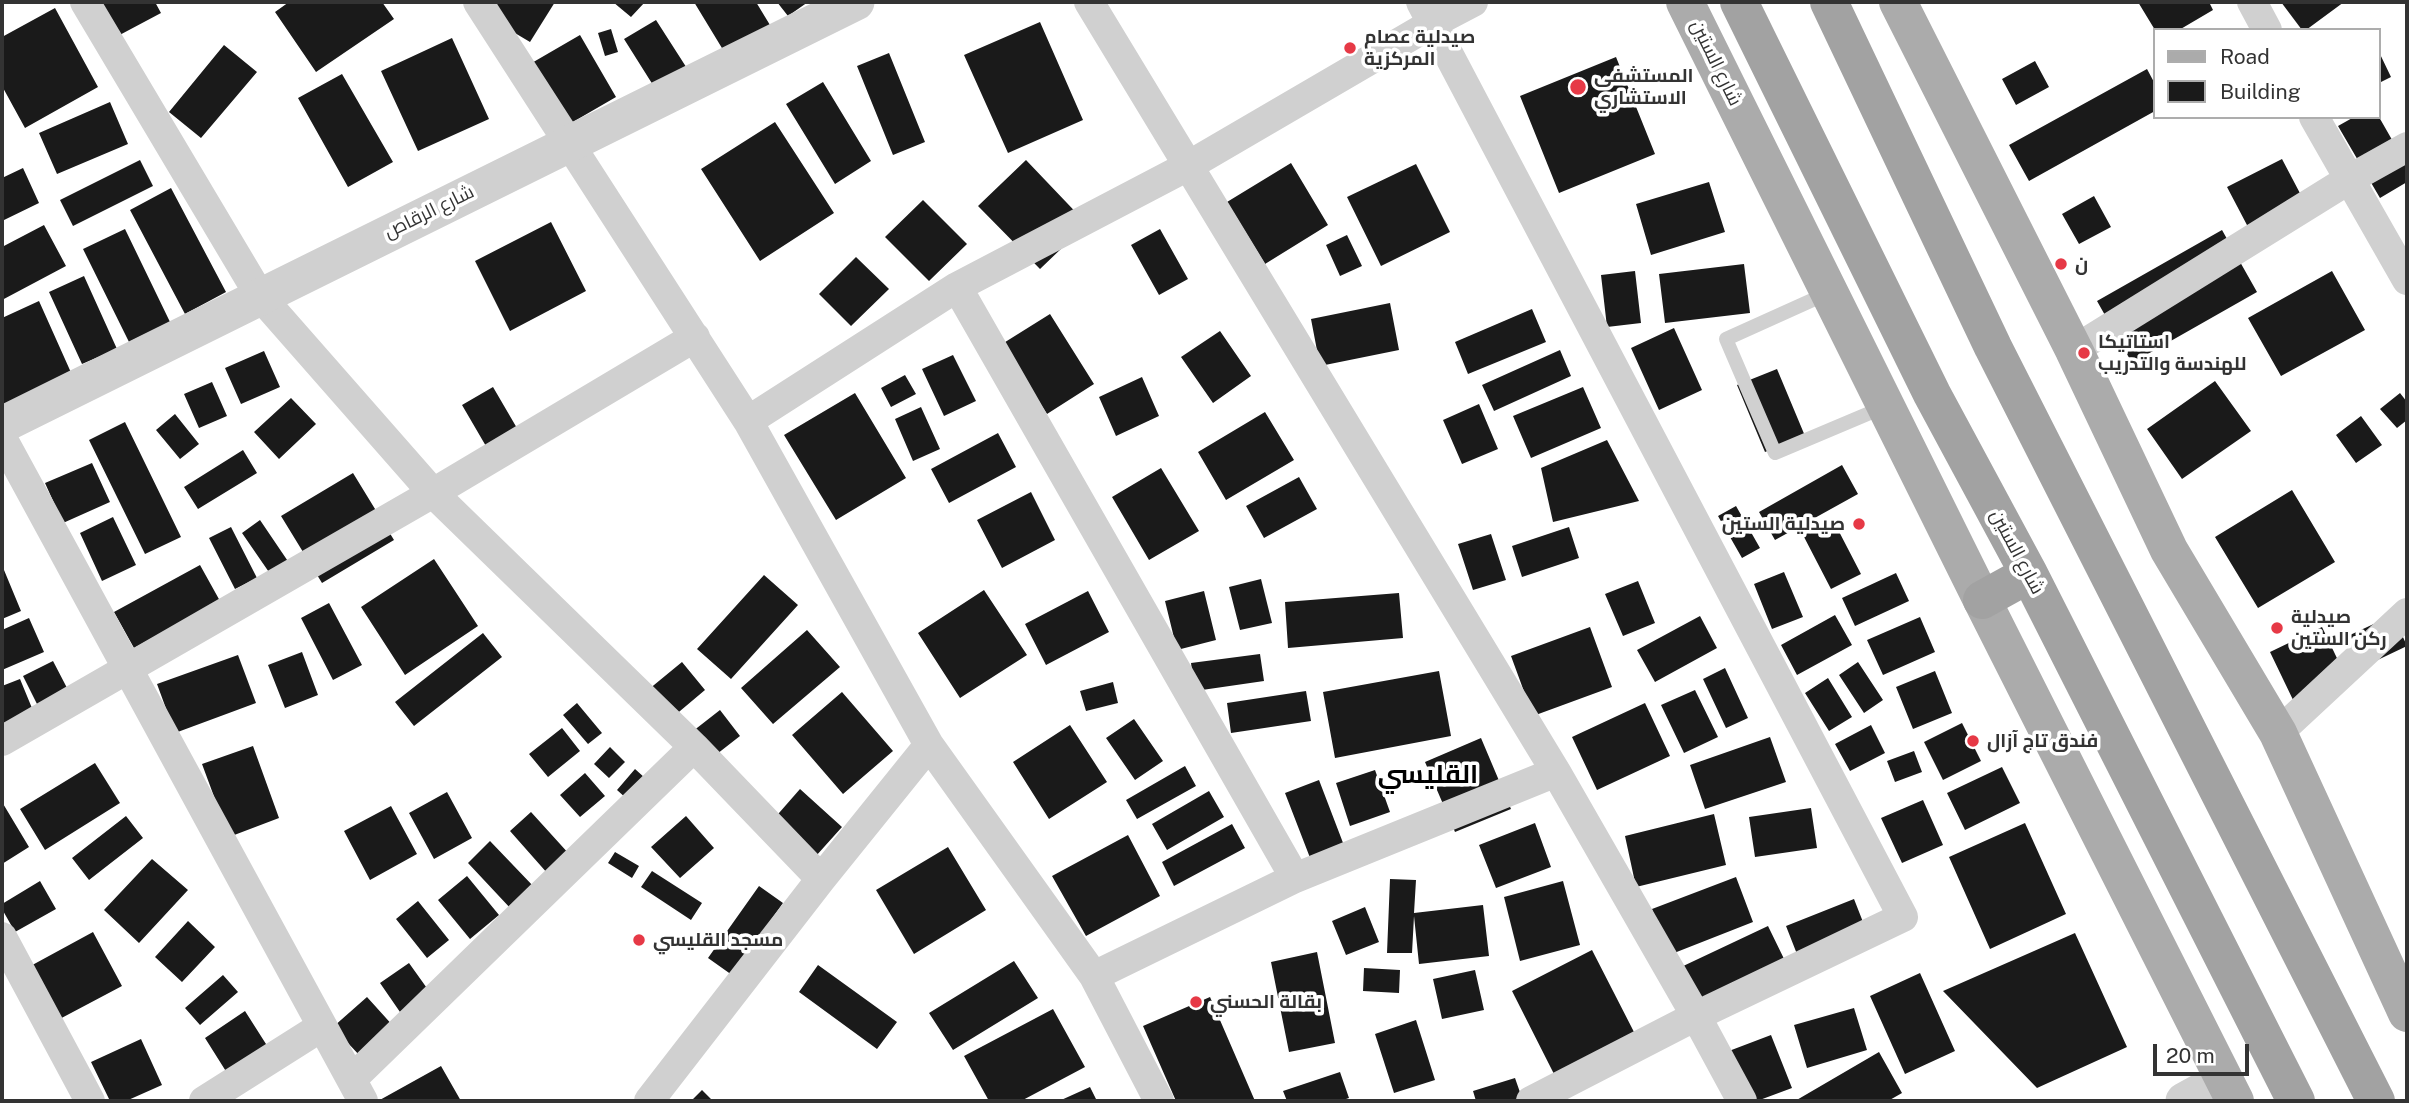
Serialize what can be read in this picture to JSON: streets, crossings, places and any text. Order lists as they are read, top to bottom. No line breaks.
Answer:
{"streets":{"highway":["شارع الستين"],"street":["شارع الرقاص"]},"districts":["القليسي"],"places":["صيدلية عصام المركزية","المستشفى الاستشاري","ن","استاتيكا للهندسة والتدريب","صيدلية الستين","صيدلية ركن الستين","فندق تاج آزال","مسجد القليسي","بقالة الحسني"],"legend":["Road","Building"],"scale_bar":"20 m"}
